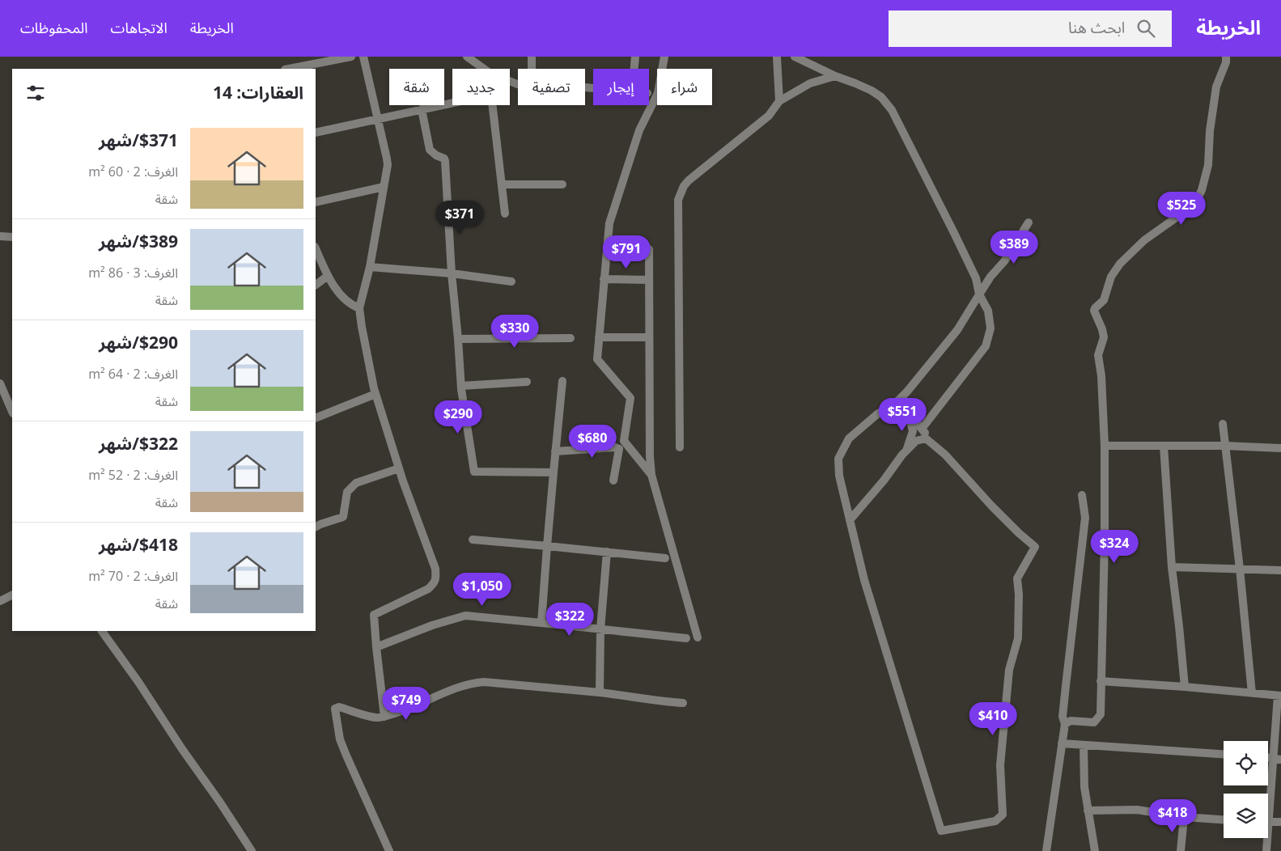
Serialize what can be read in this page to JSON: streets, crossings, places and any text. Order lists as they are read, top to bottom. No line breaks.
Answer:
{"page":{"header":"الخريطة","search":"ابحث هنا","nav":["الخريطة","الاتجاهات","المحفوظات"],"chip":["شراء","إيجار","تصفية","جديد","شقة"],"heading":"العقارات: 14","list":[{"name":"$371/شهر","note":"الغرف: 2 · 60 m² · شقة"},{"name":"$389/شهر","note":"الغرف: 3 · 86 m² · شقة"},{"name":"$290/شهر","note":"الغرف: 2 · 64 m² · شقة"},{"name":"$322/شهر","note":"الغرف: 2 · 52 m² · شقة"},{"name":"$418/شهر","note":"الغرف: 2 · 70 m² · شقة"}],"price":["$525","$371","$389","$791","$330","$551","$290","$680","$324","$1,050","$322","$749","$410","$418"]}}
